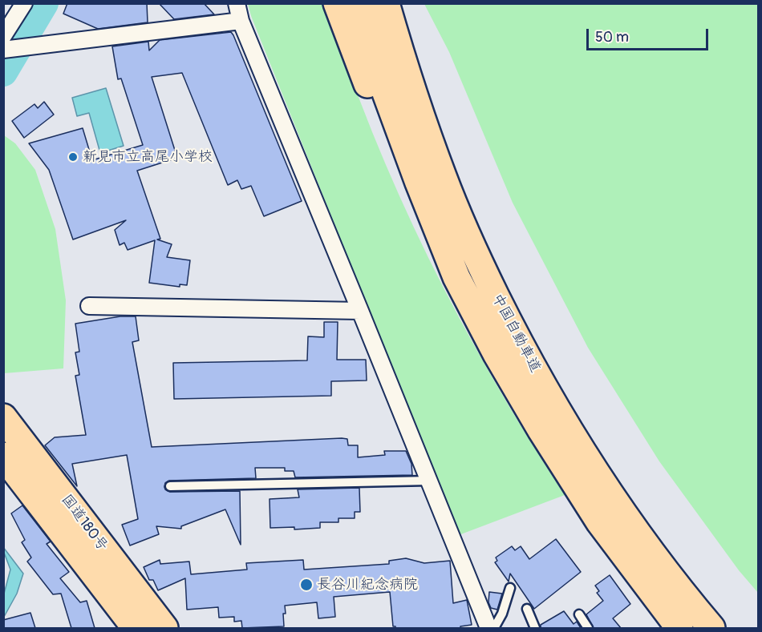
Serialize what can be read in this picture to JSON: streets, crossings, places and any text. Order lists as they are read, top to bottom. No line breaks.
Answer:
{"streets":{"highway":["中国自動車道","国道180号"]},"places":["新見市立高尾小学校","長谷川紀念病院"],"scale_bar":"50 m"}
